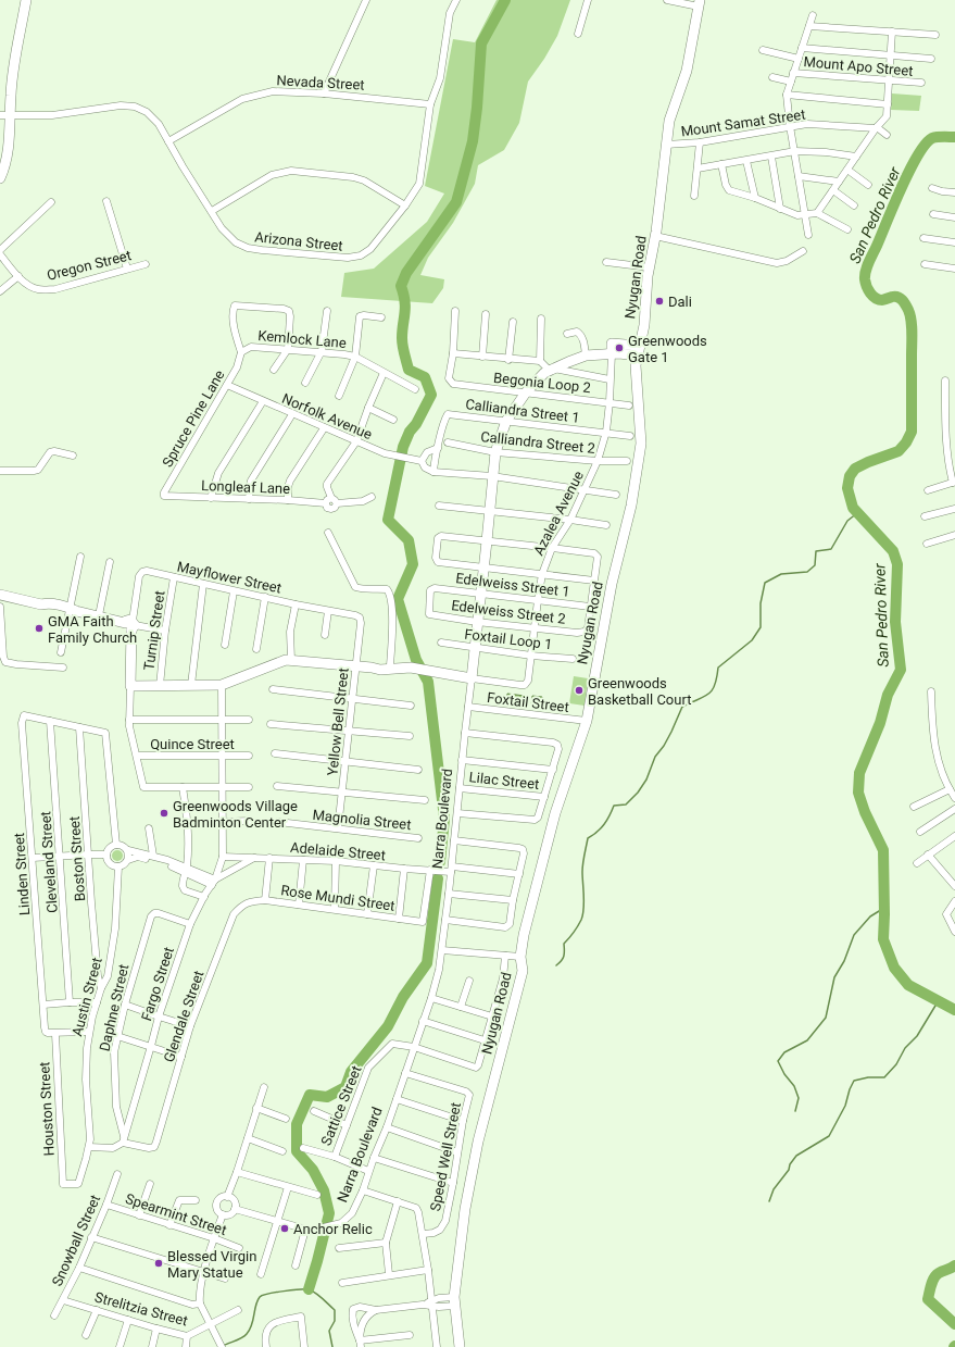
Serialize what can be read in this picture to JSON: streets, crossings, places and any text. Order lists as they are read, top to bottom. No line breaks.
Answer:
{"streets":{"main road":["Nyugan Road","Narra Boulevard"],"street":["Mount Apo Street","Nevada Street","Mount Samat Street","Arizona Street","Oregon Street","Kemlock Lane","Begonia Loop 2","Calliandra Street 1","Norfolk Avenue","Spruce Pine Lane","Calliandra Street 2","Longleaf Lane","Azalea Avenue","Mayflower Street","Edelweiss Street 1","Edelweiss Street 2","Turnip Street","Foxtail Loop 1","Foxtail Street","Yellow Bell Street","Quince Street","Lilac Street","Magnolia Street","Adelaide Street","Boston Street","Cleveland Street","Linden Street","Rose Mundi Street","Fargo Street","Austin Street","Daphne Street","Glendale Street","Sattice Street","Houston Street","Speed Well Street","Spearmint Street","Snowball Street","Strelitzia Street"]},"crossings":[["Nevada Street","Arizona Street"],["Mount Samat Street","Nyugan Road"],["Nyugan Road","Foxtail Street"],["Kemlock Lane","Spruce Pine Lane"],["Begonia Loop 2","Azalea Avenue"],["Begonia Loop 2","Narra Boulevard"],["Calliandra Street 1","Azalea Avenue"],["Calliandra Street 1","Narra Boulevard"],["Norfolk Avenue","Spruce Pine Lane"],["Spruce Pine Lane","Longleaf Lane"],["Calliandra Street 2","Azalea Avenue"],["Calliandra Street 2","Narra Boulevard"],["Azalea Avenue","Edelweiss Street 1"],["Azalea Avenue","Edelweiss Street 2"],["Azalea Avenue","Foxtail Loop 1"],["Azalea Avenue","Narra Boulevard"],["Mayflower Street","Turnip Street"],["Mayflower Street","Yellow Bell Street"],["Edelweiss Street 1","Edelweiss Street 2"],["Edelweiss Street 1","Narra Boulevard"],["Edelweiss Street 2","Narra Boulevard"],["Foxtail Loop 1","Narra Boulevard"],["Foxtail Street","Narra Boulevard"],["Yellow Bell Street","Magnolia Street"],["Lilac Street","Narra Boulevard"],["Narra Boulevard","Adelaide Street"],["Narra Boulevard","Sattice Street"],["Narra Boulevard","Speed Well Street"],["Adelaide Street","Rose Mundi Street"],["Adelaide Street","Fargo Street"],["Boston Street","Austin Street"],["Cleveland Street","Linden Street"],["Linden Street","Houston Street"],["Rose Mundi Street","Glendale Street"],["Fargo Street","Daphne Street"],["Fargo Street","Glendale Street"],["Austin Street","Houston Street"],["Daphne Street","Glendale Street"],["Spearmint Street","Snowball Street"],["Snowball Street","Strelitzia Street"]],"water":["San Pedro River"],"places":["Dali","Greenwoods Gate 1","GMA Faith Family Church","Greenwoods Basketball Court","Greenwoods Village Badminton Center","Anchor Relic","Blessed Virgin Mary Statue"]}
